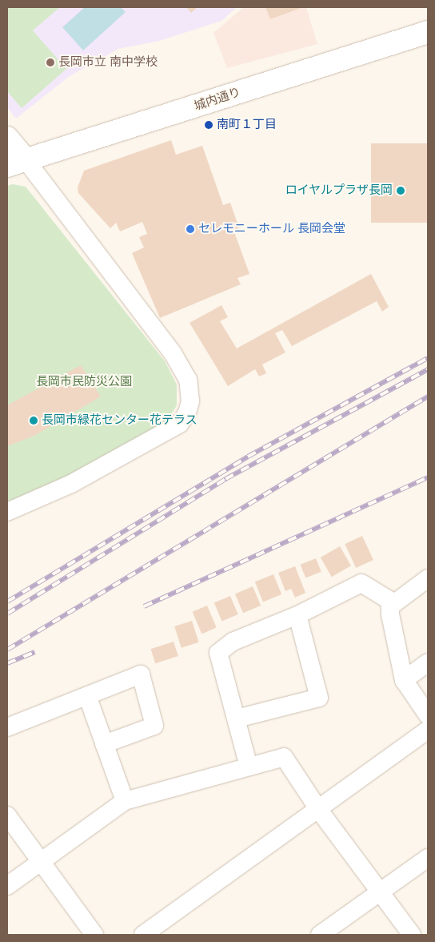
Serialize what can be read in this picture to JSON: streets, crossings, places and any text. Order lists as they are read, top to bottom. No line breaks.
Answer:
{"streets":{"street":["城内通り"]},"parks":["長岡市民防災公園"],"places":["長岡市立 南中学校","南町１丁目","ロイヤルプラザ長岡","セレモニーホール 長岡会堂","長岡市緑花センター花テラス"]}
